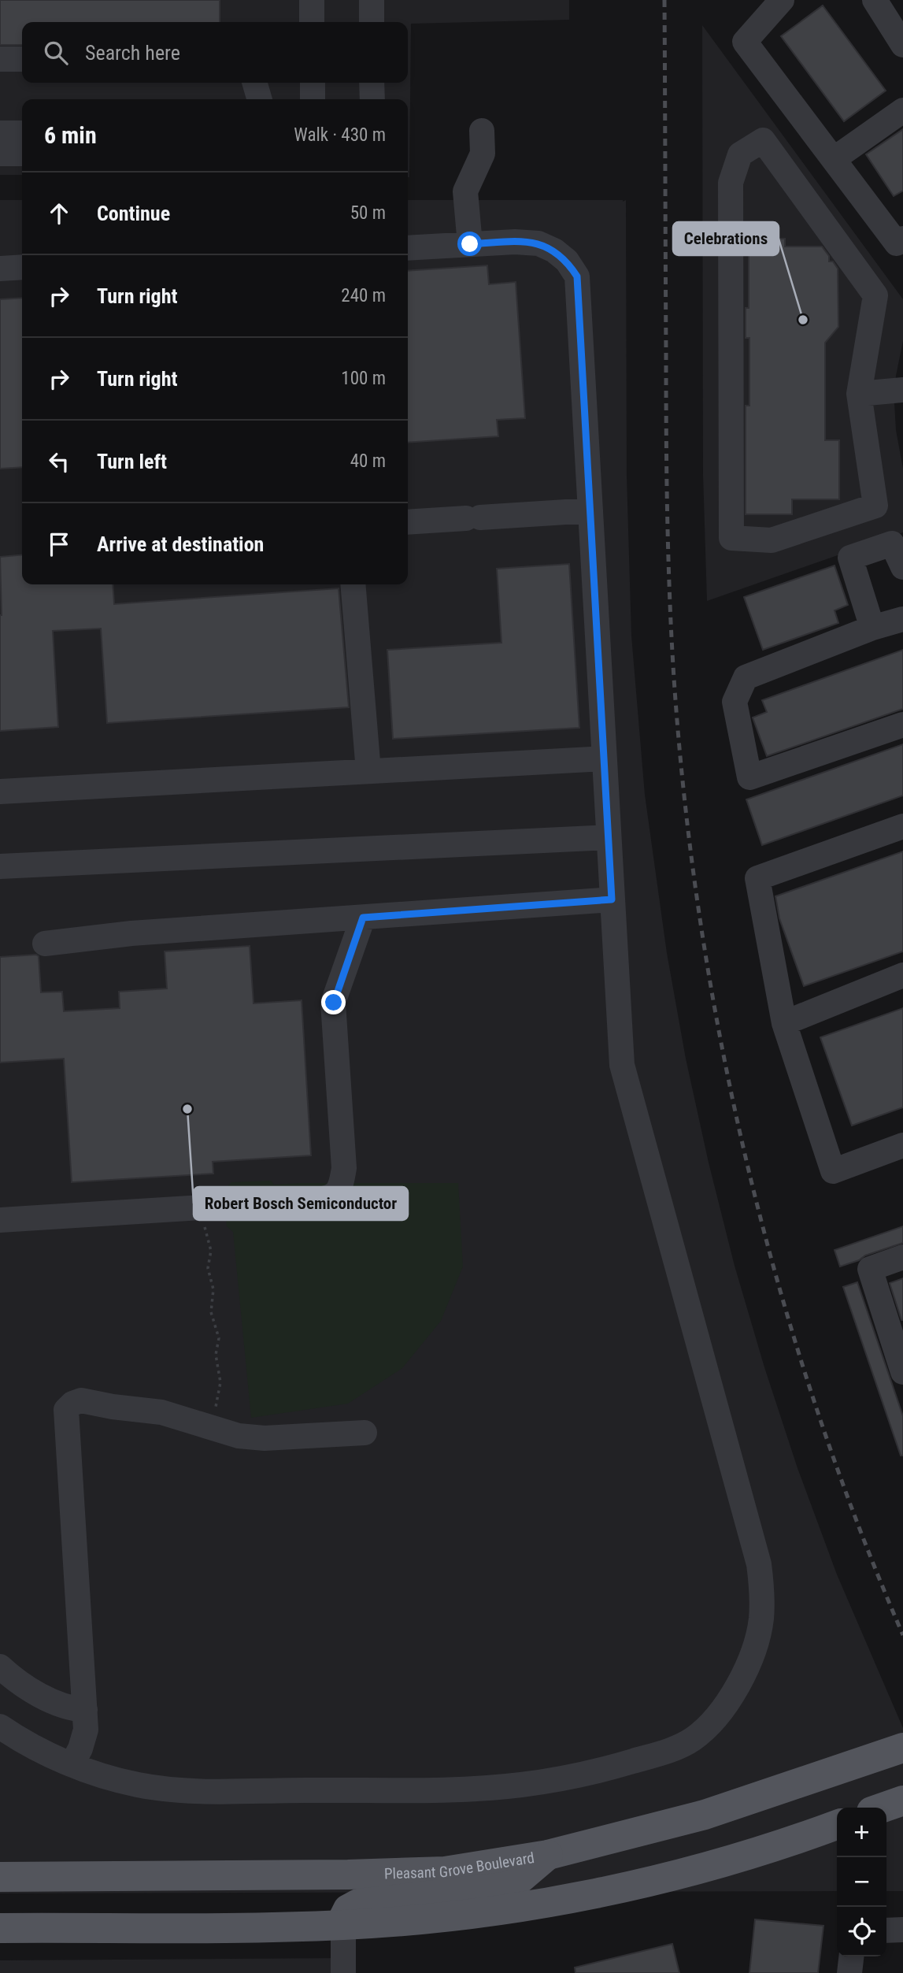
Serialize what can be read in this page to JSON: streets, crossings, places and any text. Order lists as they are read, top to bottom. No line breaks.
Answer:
{"streets":{"main road":["Pleasant Grove Boulevard"]},"places":["Celebrations","Robert Bosch Semiconductor"],"page":{"search":"Search here","heading":["6 min","Walk · 430 m"],"list":[["Continue","50 m"],["Turn right","240 m"],["Turn right","100 m"],["Turn left","40 m"],"Arrive at destination"],"map_buttons":["+","−"]}}
